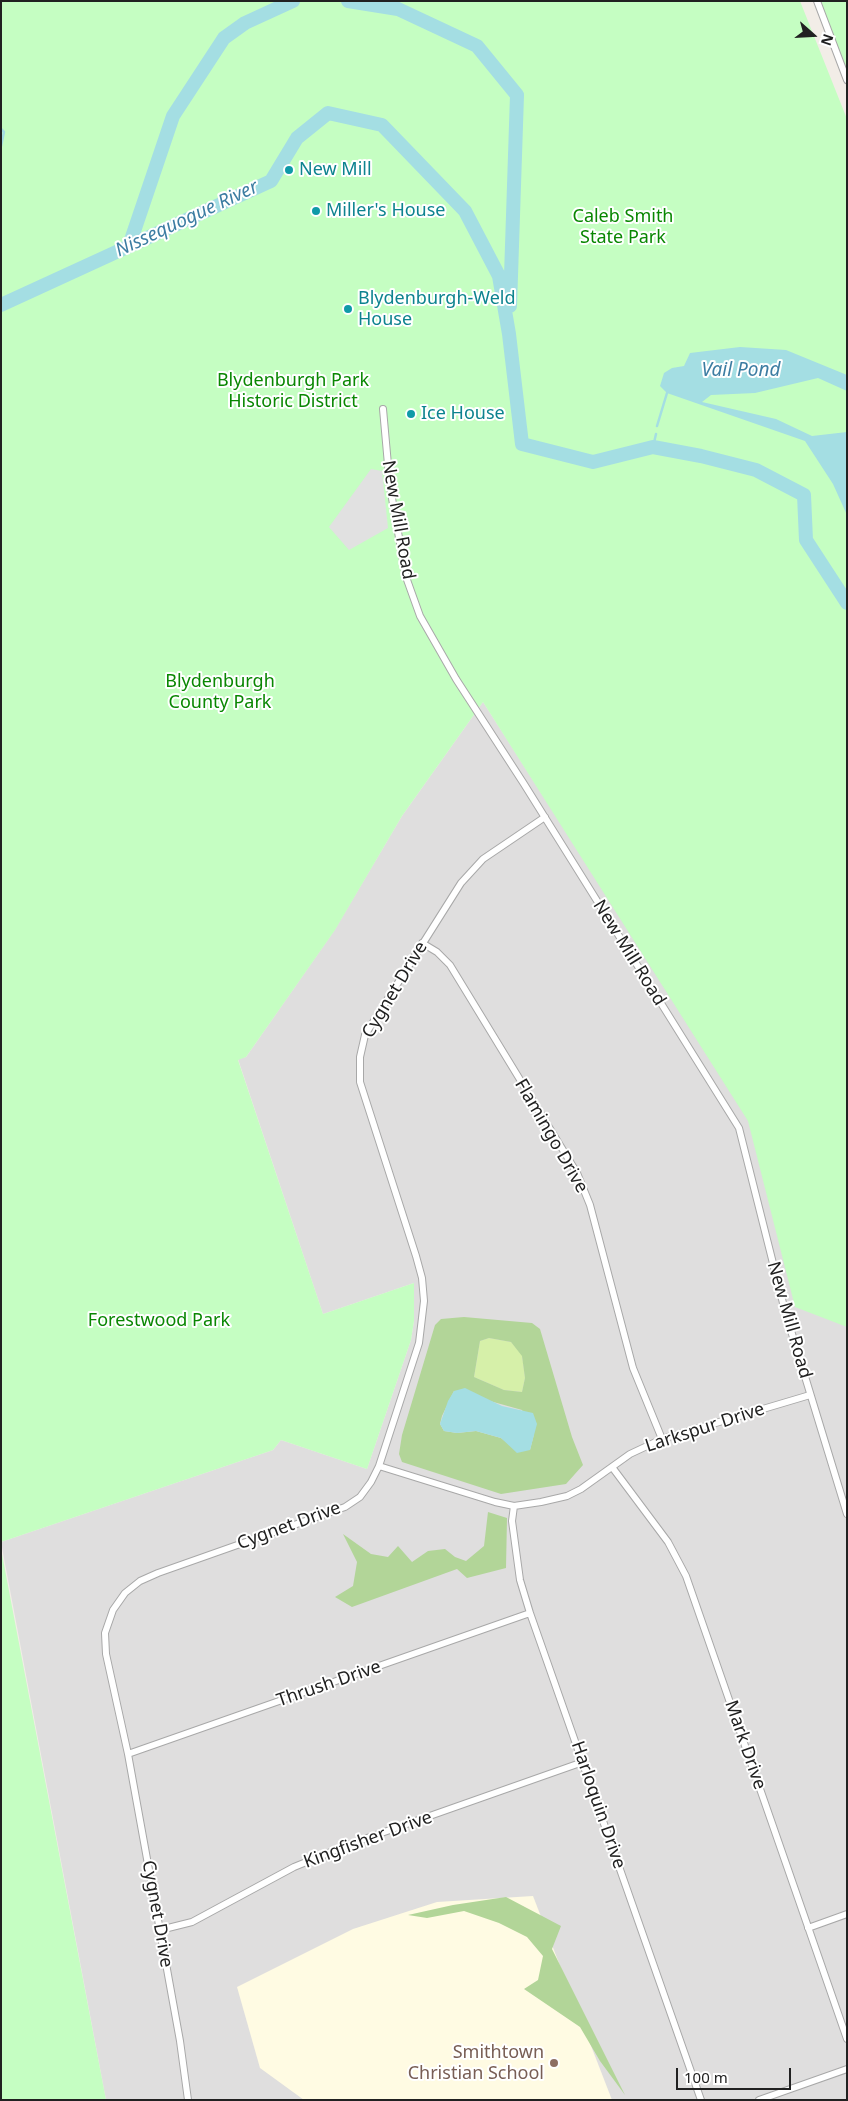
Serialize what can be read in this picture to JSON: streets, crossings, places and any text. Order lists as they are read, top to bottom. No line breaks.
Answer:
{"streets":{"street":["New Mill Road","Cygnet Drive","Flamingo Drive","Larkspur Drive","Thrush Drive","Mark Drive","Harloquin Drive","Kingfisher Drive"]},"crossings":[["New Mill Road","Cygnet Drive"],["New Mill Road","Larkspur Drive"],["Cygnet Drive","Flamingo Drive"],["Cygnet Drive","Larkspur Drive"],["Cygnet Drive","Thrush Drive"],["Cygnet Drive","Kingfisher Drive"],["Flamingo Drive","Larkspur Drive"],["Larkspur Drive","Mark Drive"],["Larkspur Drive","Harloquin Drive"],["Thrush Drive","Harloquin Drive"],["Harloquin Drive","Kingfisher Drive"]],"water":["Nissequogue River","Vail Pond"],"parks":["Caleb Smith State Park","Blydenburgh Park Historic District","Blydenburgh County Park","Forestwood Park"],"places":["New Mill","Miller's House","Blydenburgh-Weld House","Ice House","Smithtown Christian School"],"scale_bar":"100 m","north":"right"}
